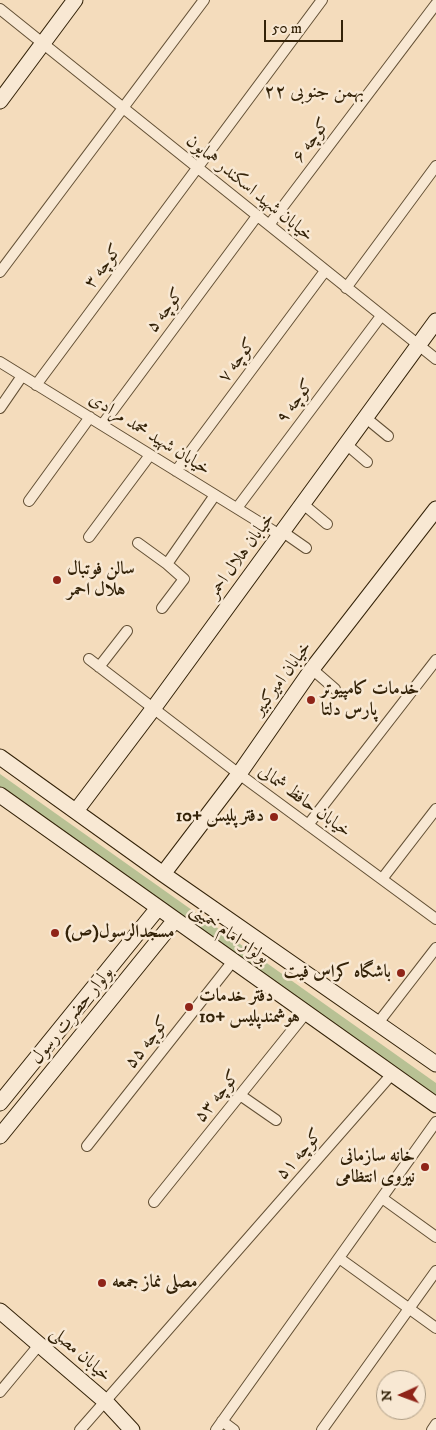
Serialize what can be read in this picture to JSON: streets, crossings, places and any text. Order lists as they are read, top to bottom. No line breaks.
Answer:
{"streets":{"street":["کوچه ۶","خیابان شهید اسکندر همایون","کوچه ۳","کوچه ۵","کوچه ۷","کوچه ۹","خیابان شهید محمد مرادی","خیابان هلال احمر","خیابان امیرکبیر","خیابان حافظ شمالی","بولوار امام خمینی","بولوار حضرت رسول","کوچه ۵۵","کوچه ۵۳","کوچه ۵۱","خیابان مصلی"]},"crossings":[["کوچه ۶","خیابان شهید اسکندر همایون"],["خیابان شهید اسکندر همایون","کوچه ۳"],["خیابان شهید اسکندر همایون","کوچه ۵"],["خیابان شهید اسکندر همایون","کوچه ۷"],["خیابان شهید اسکندر همایون","کوچه ۹"],["خیابان شهید اسکندر همایون","خیابان هلال احمر"],["کوچه ۳","خیابان شهید محمد مرادی"],["کوچه ۵","خیابان شهید محمد مرادی"],["کوچه ۷","خیابان شهید محمد مرادی"],["کوچه ۹","خیابان شهید محمد مرادی"],["خیابان شهید محمد مرادی","خیابان هلال احمر"],["خیابان هلال احمر","خیابان حافظ شمالی"],["خیابان هلال احمر","بولوار امام خمینی"],["خیابان امیرکبیر","خیابان حافظ شمالی"],["خیابان امیرکبیر","بولوار امام خمینی"],["بولوار امام خمینی","بولوار حضرت رسول"],["بولوار امام خمینی","کوچه ۵۵"],["بولوار امام خمینی","کوچه ۵۳"],["بولوار امام خمینی","کوچه ۵۱"],["کوچه ۵۱","خیابان مصلی"]],"districts":["۲۲ بهمن جنوبی"],"places":["سالن فوتبال هلال احمر","خدمات کامپیوتر پارس دلتا","دفتر پلیس +10","مسجدالرسول(ص)","باشگاه کراس فیت","دفتر خدمات هوشمندپلیس +10","خانه سازمانی نیروی انتظامی","مصلی نماز جمعه"],"scale_bar":"50 m","north":"left"}
